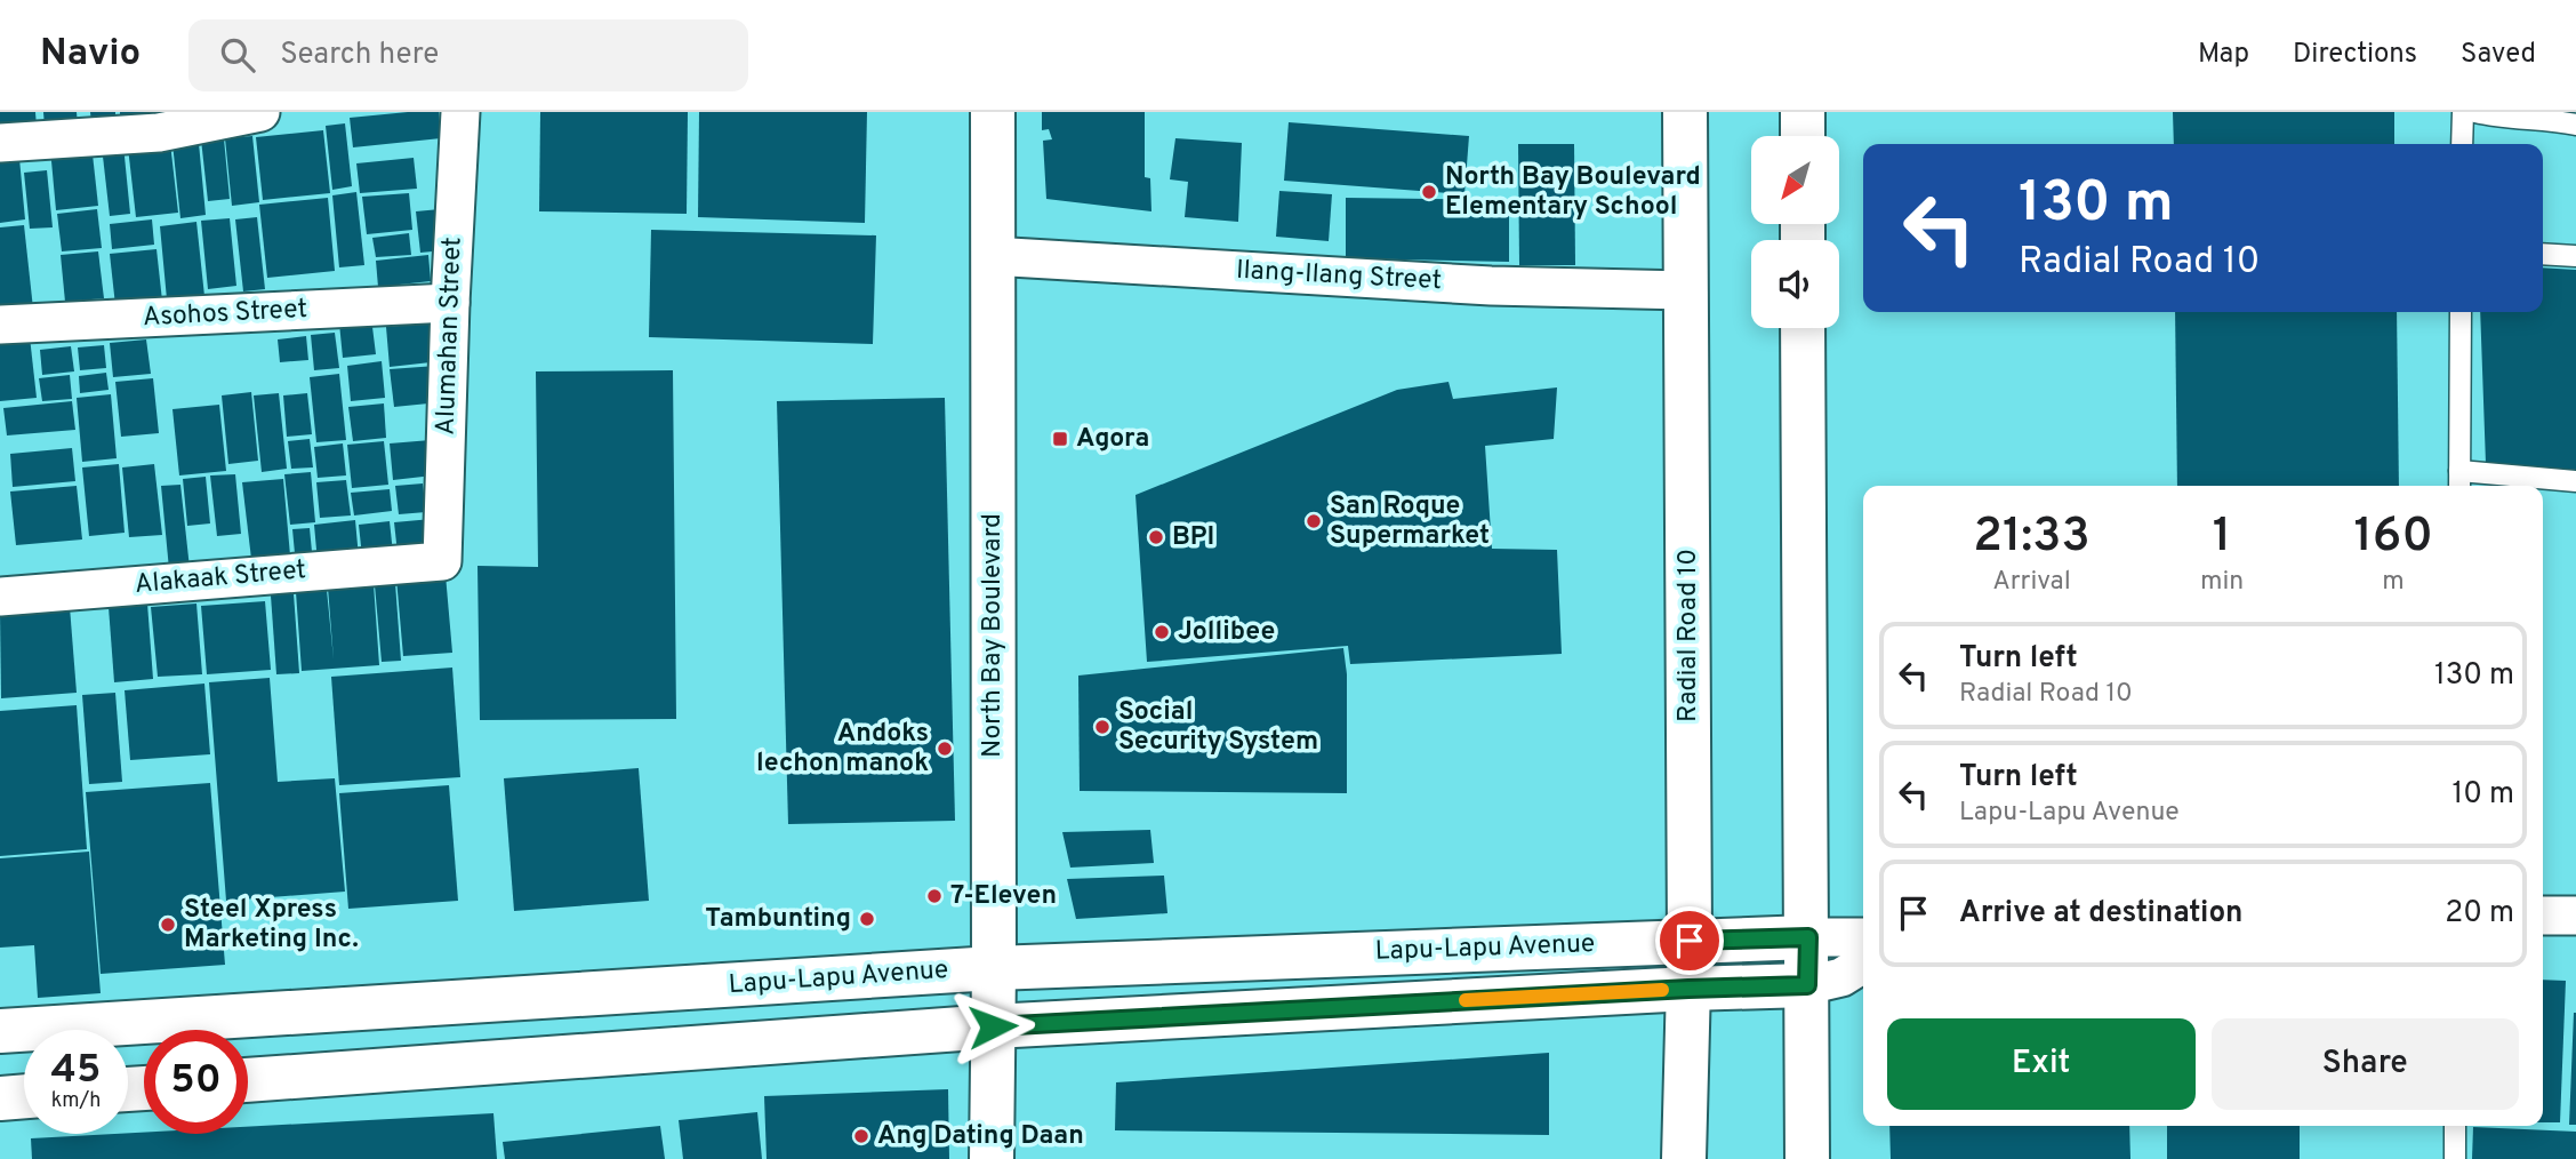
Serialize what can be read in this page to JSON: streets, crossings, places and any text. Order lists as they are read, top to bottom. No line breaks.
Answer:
{"streets":{"main road":["North Bay Boulevard","Radial Road 10","Lapu-Lapu Avenue"],"street":["Ilang-Ilang Street","Asohos Street","Alumahan Street","Alakaak Street"]},"crossings":[["Ilang-Ilang Street","North Bay Boulevard"],["Ilang-Ilang Street","Radial Road 10"],["Asohos Street","Alumahan Street"],["Alumahan Street","Alakaak Street"],["North Bay Boulevard","Lapu-Lapu Avenue"],["Radial Road 10","Lapu-Lapu Avenue"]],"places":{"other":["North Bay Boulevard Elementary School","San Roque Supermarket","BPI","Jollibee","Social Security System","Andoks lechon manok","7-Eleven","Tambunting","Steel Xpress Marketing Inc.","Ang Dating Daan"],"transit":["Agora"]},"north":"bottom left","page":{"header":"Navio","search":"Search here","nav":["Map","Directions","Saved"],"turn":["130 m","Radial Road 10"],"eta":["21:33","Arrival","1","min","160","m"],"list":[{"name":"Turn left","note":"Radial Road 10","value":"130 m"},{"name":"Turn left","note":"Lapu-Lapu Avenue","value":"10 m"},{"name":"Arrive at destination","value":"20 m"}],"buttons":["Exit","Share"],"speed":"45 km/h","limit":"50"}}
